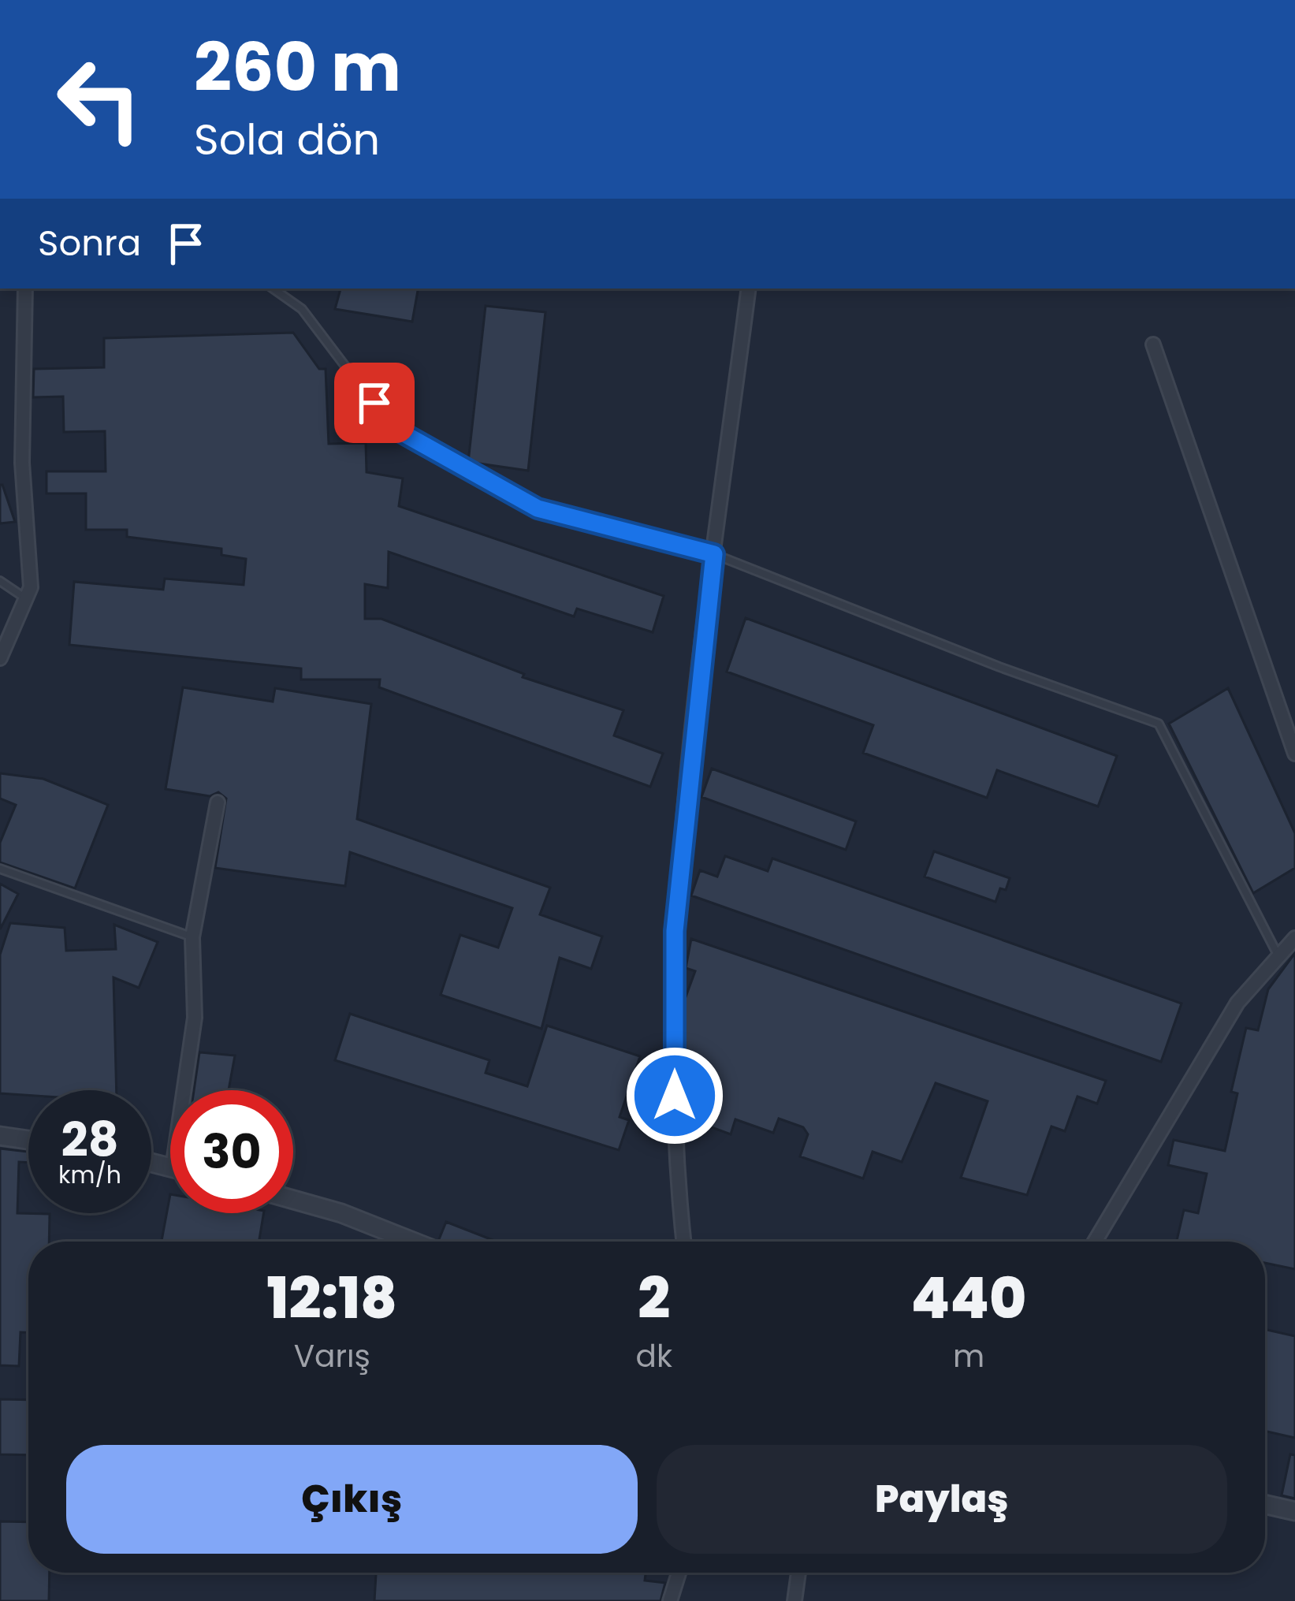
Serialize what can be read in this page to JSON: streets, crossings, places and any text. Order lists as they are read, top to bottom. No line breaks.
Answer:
{"page":{"turn":["260 m","Sola dön"],"then":"Sonra","speed":"28 km/h","limit":"30","eta":["12:18","Varış","2","dk","440","m"],"buttons":["Çıkış","Paylaş"]}}
